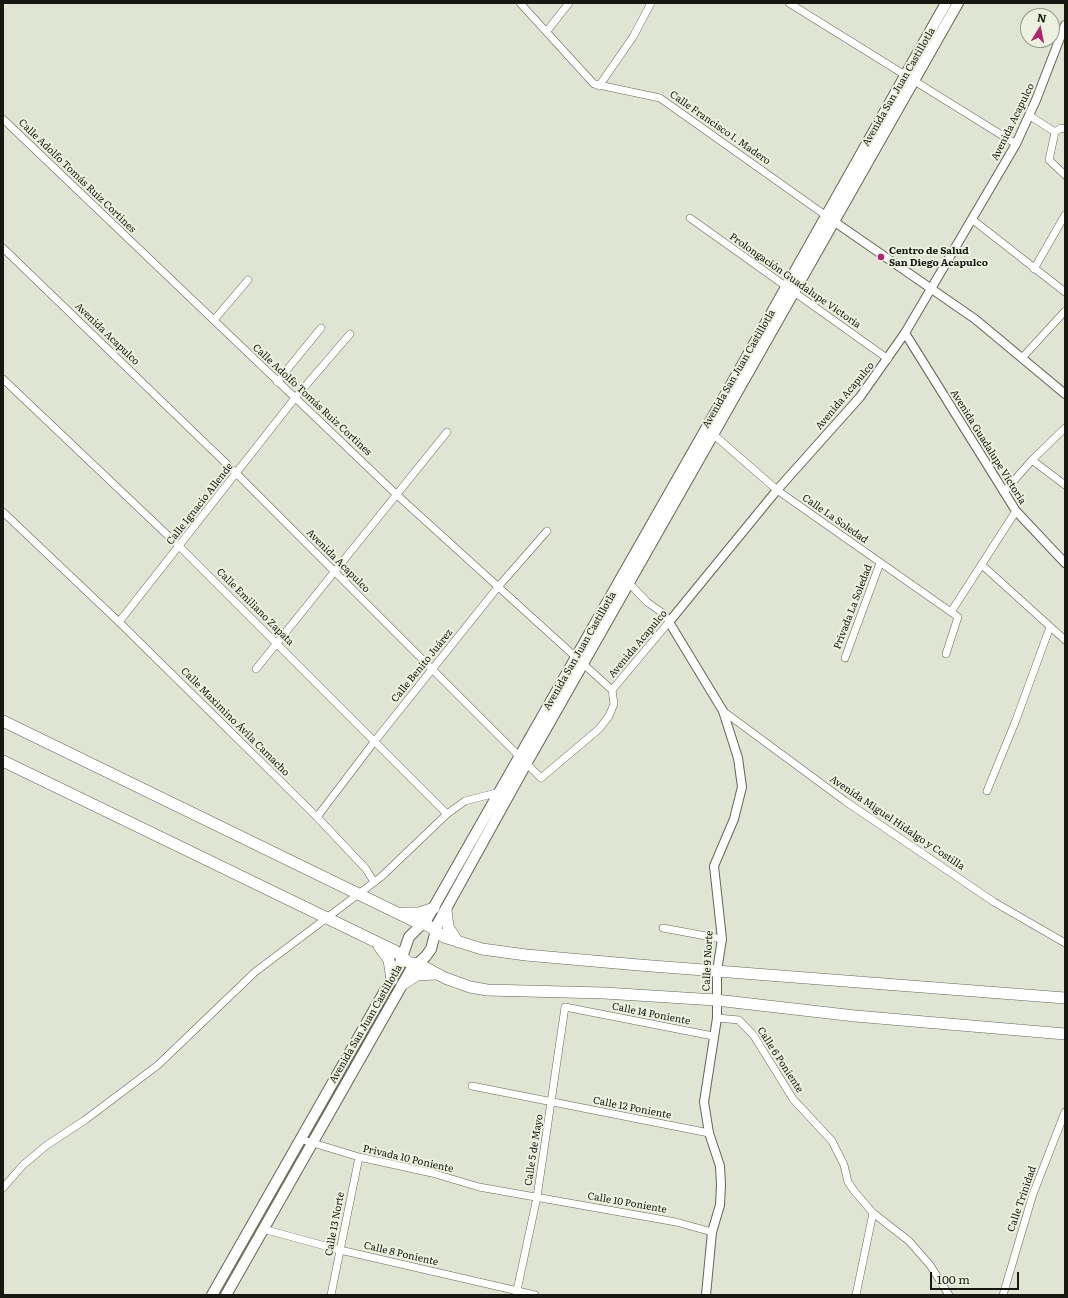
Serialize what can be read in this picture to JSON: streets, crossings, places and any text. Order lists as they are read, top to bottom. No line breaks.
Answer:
{"streets":{"main road":["Avenida San Juan Castillotla"],"street":["Avenida Acapulco","Calle Francisco I. Madero","Calle Adolfo Tomás Ruiz Cortines","Prolongación Guadalupe Victoria","Avenida Guadalupe Victoria","Calle Ignacio Allende","Calle La Soledad","Calle Emiliano Zapata","Privada La Soledad","Calle Benito Juárez","Calle Maximino Ávila Camacho","Avenida Miguel Hidalgo y Costilla","Calle 9 Norte","Calle 14 Poniente","Calle 6 Poniente","Calle 12 Poniente","Calle 5 de Mayo","Privada 10 Poniente","Calle Trinidad","Calle 10 Poniente","Calle 13 Norte","Calle 8 Poniente"]},"crossings":[["Avenida San Juan Castillotla","Avenida Acapulco"],["Avenida San Juan Castillotla","Calle Francisco I. Madero"],["Avenida San Juan Castillotla","Calle Adolfo Tomás Ruiz Cortines"],["Avenida San Juan Castillotla","Prolongación Guadalupe Victoria"],["Avenida San Juan Castillotla","Calle La Soledad"],["Avenida San Juan Castillotla","Privada 10 Poniente"],["Avenida San Juan Castillotla","Calle 8 Poniente"],["Avenida Acapulco","Calle Francisco I. Madero"],["Avenida Acapulco","Calle Adolfo Tomás Ruiz Cortines"],["Avenida Acapulco","Prolongación Guadalupe Victoria"],["Avenida Acapulco","Avenida Guadalupe Victoria"],["Avenida Acapulco","Calle Ignacio Allende"],["Avenida Acapulco","Calle La Soledad"],["Avenida Acapulco","Calle Benito Juárez"],["Avenida Acapulco","Calle 9 Norte"],["Calle Adolfo Tomás Ruiz Cortines","Calle Ignacio Allende"],["Calle Adolfo Tomás Ruiz Cortines","Calle Benito Juárez"],["Calle Ignacio Allende","Calle Emiliano Zapata"],["Calle Ignacio Allende","Calle Maximino Ávila Camacho"],["Calle La Soledad","Privada La Soledad"],["Calle Emiliano Zapata","Calle Benito Juárez"],["Calle Benito Juárez","Calle Maximino Ávila Camacho"],["Avenida Miguel Hidalgo y Costilla","Calle 9 Norte"],["Calle 9 Norte","Calle 14 Poniente"],["Calle 9 Norte","Calle 6 Poniente"],["Calle 9 Norte","Calle 12 Poniente"],["Calle 9 Norte","Calle 10 Poniente"],["Calle 14 Poniente","Calle 5 de Mayo"],["Calle 12 Poniente","Calle 5 de Mayo"],["Calle 5 de Mayo","Privada 10 Poniente"],["Calle 5 de Mayo","Calle 10 Poniente"],["Calle 5 de Mayo","Calle 8 Poniente"],["Privada 10 Poniente","Calle 10 Poniente"],["Privada 10 Poniente","Calle 13 Norte"],["Calle 13 Norte","Calle 8 Poniente"]],"places":["Centro de Salud San Diego Acapulco"],"scale_bar":"100 m","north":"top"}
